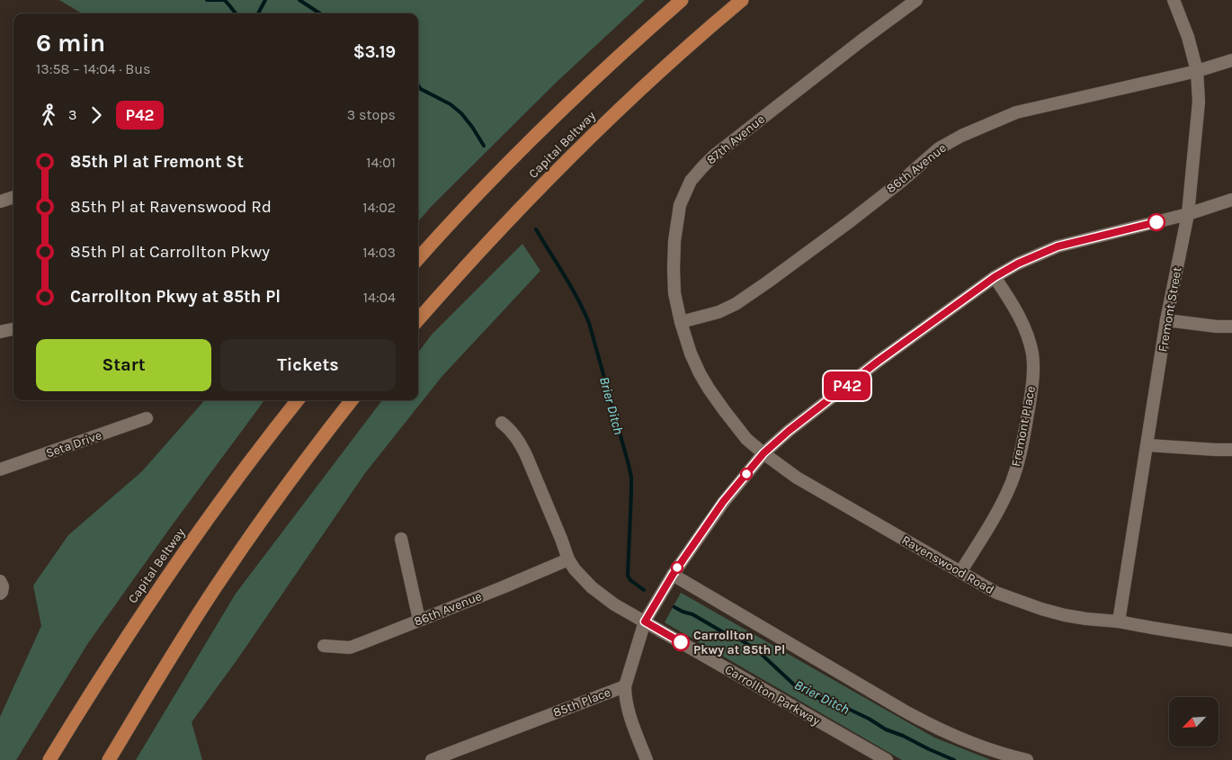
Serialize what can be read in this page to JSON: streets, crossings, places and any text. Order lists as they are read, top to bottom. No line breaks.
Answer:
{"streets":{"highway":["Capital Beltway"],"street":["87th Avenue","86th Avenue","Fremont Street","Fremont Place","Seta Drive","Ravenswood Road","Carrollton Parkway","85th Place"]},"crossings":[["87th Avenue","86th Avenue"],["87th Avenue","Ravenswood Road"],["87th Avenue","85th Place"],["86th Avenue","Fremont Street"],["86th Avenue","Carrollton Parkway"],["Fremont Street","Ravenswood Road"],["Fremont Street","85th Place"],["Fremont Place","Ravenswood Road"],["Fremont Place","85th Place"],["Ravenswood Road","85th Place"],["Carrollton Parkway","85th Place"]],"water":["Brier Ditch"],"places":["Carrollton Pkwy at 85th Pl"],"lines":["bus line P42"],"north":"bottom left","page":{"on_map":"P42","heading":["6 min","13:58 – 14:04 · Bus","$3.19"],"legs":["3","P42","3 stops"],"list":[{"name":"85th Pl at Fremont St","value":"14:01"},{"name":"85th Pl at Ravenswood Rd","value":"14:02"},{"name":"85th Pl at Carrollton Pkwy","value":"14:03"},{"name":"Carrollton Pkwy at 85th Pl","value":"14:04"}],"buttons":["Start","Tickets"]}}
